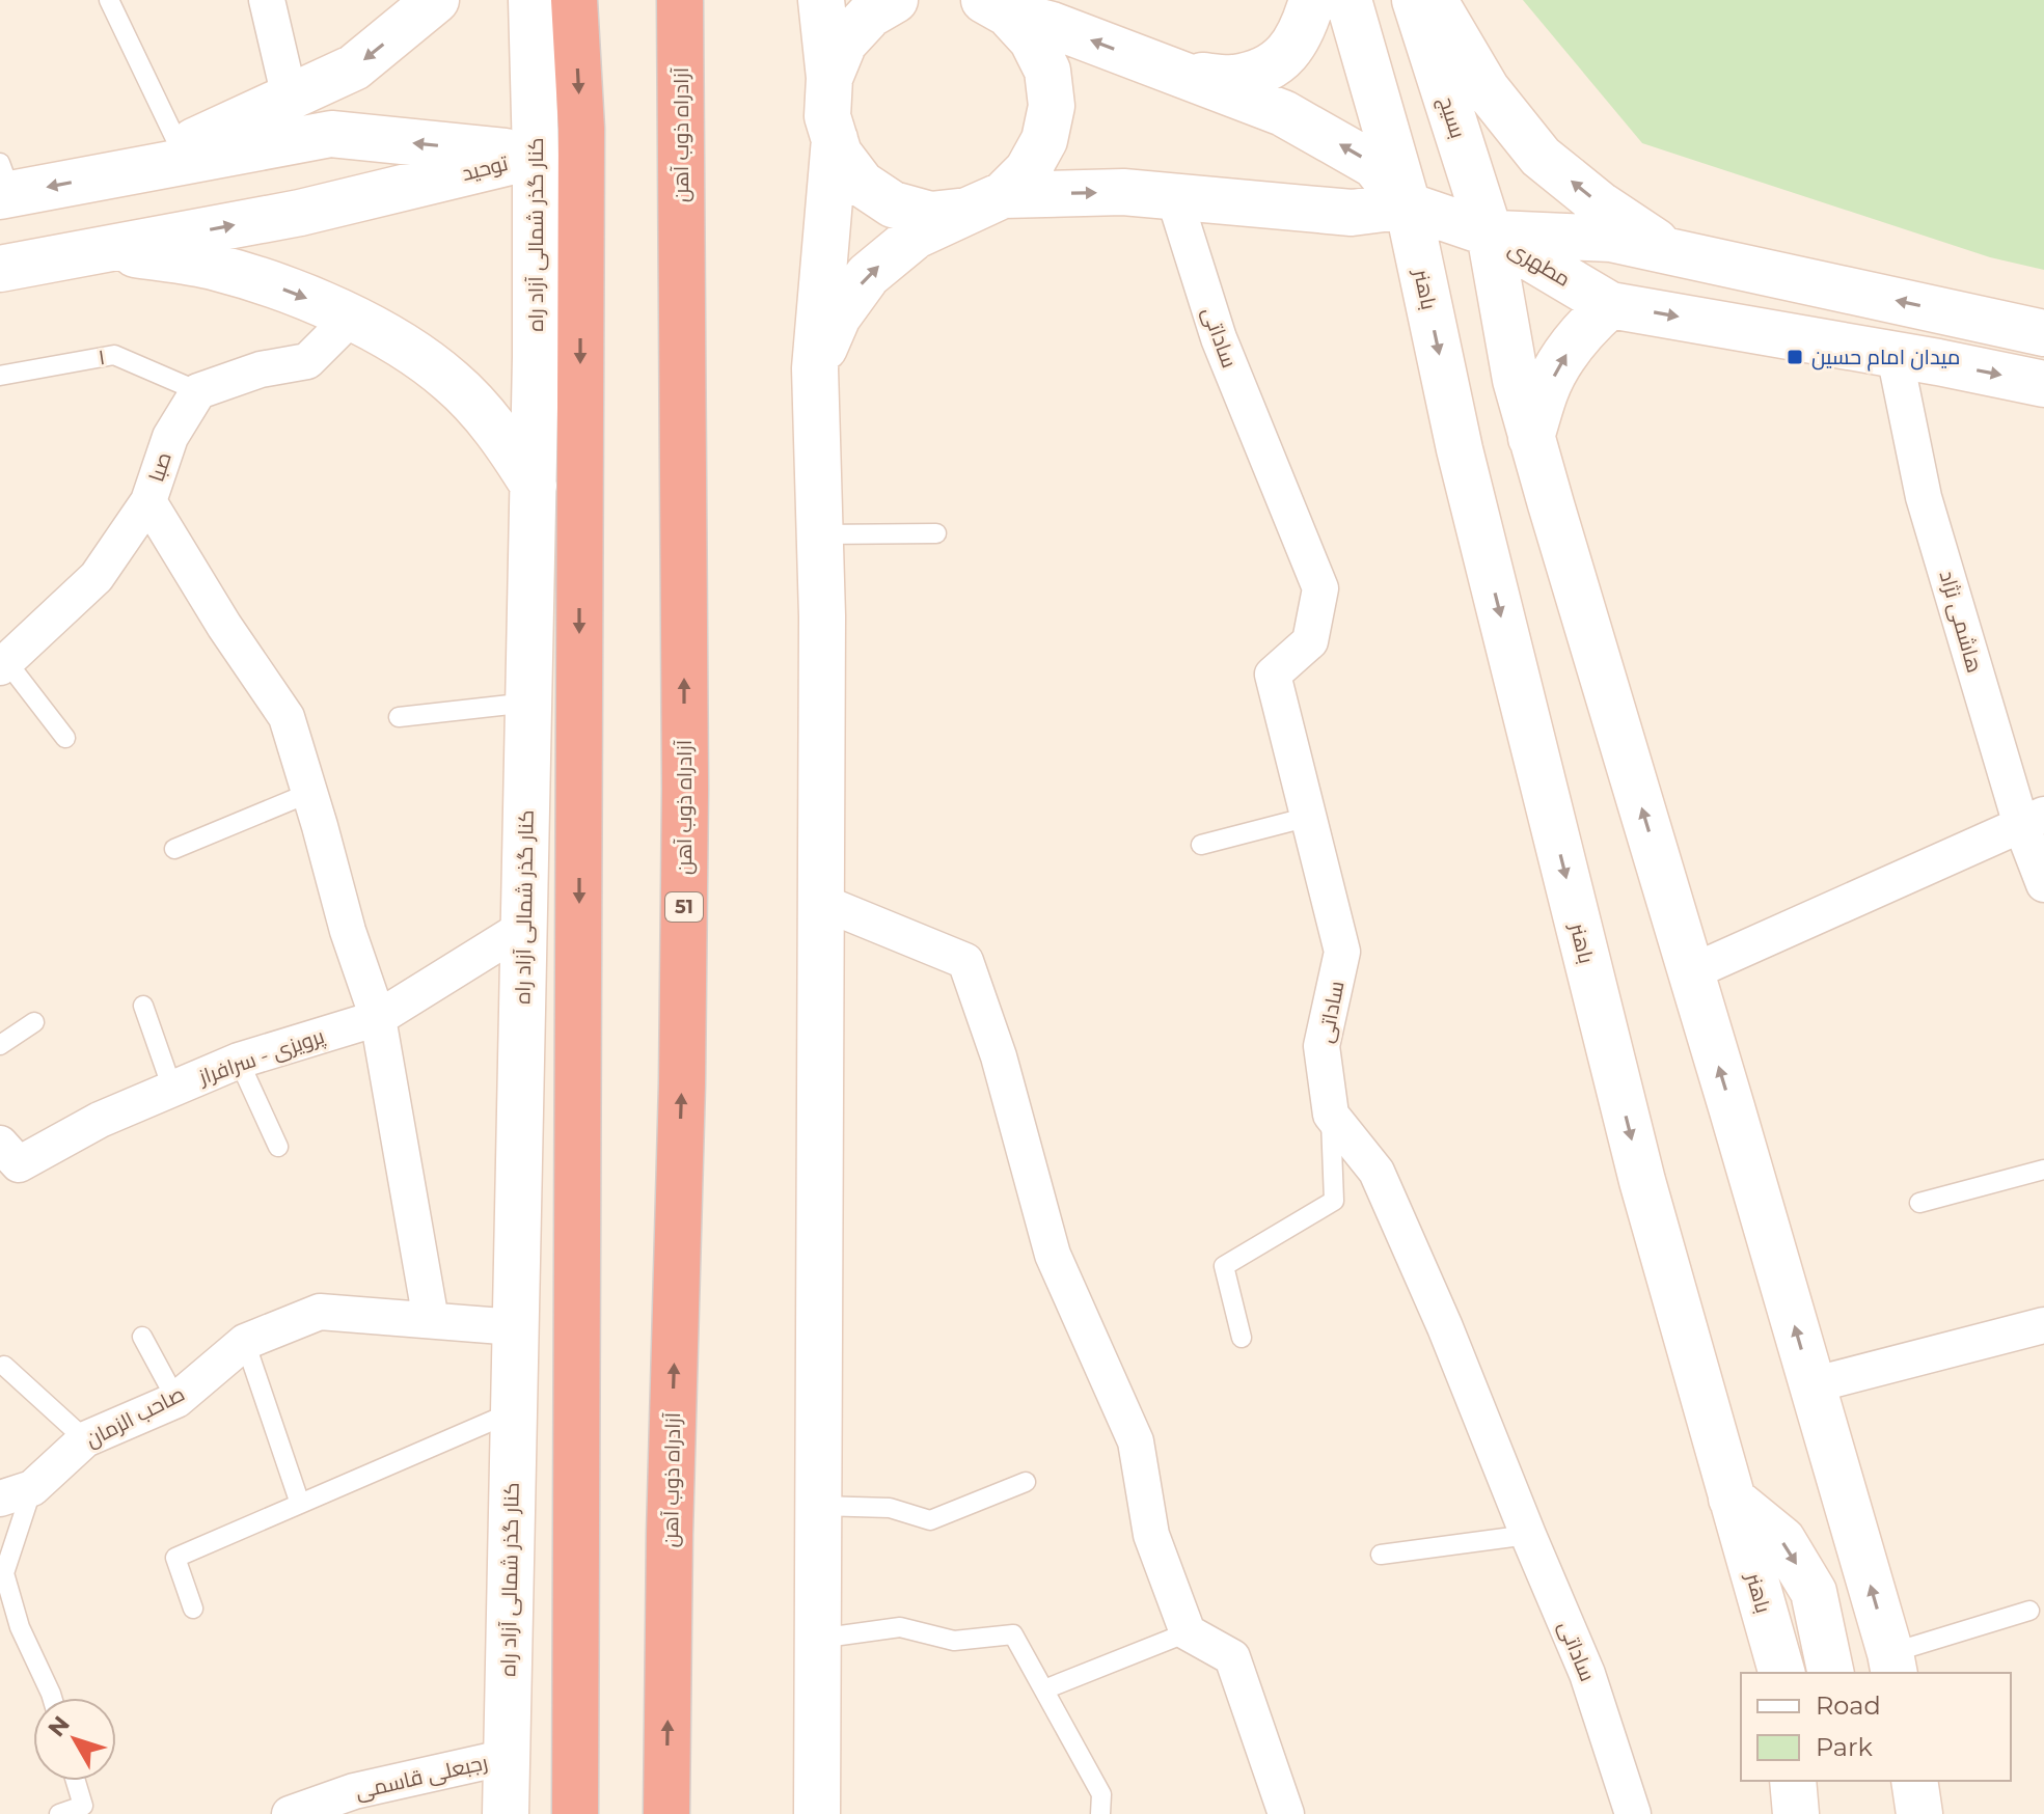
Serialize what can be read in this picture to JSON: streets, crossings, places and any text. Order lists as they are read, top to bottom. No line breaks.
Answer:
{"streets":{"highway":["آزادراه ذوب آهن","51"],"main road":["بسیج","توحید","کنار گذر شمالی آزاد راه","مطهری","باهنر"],"street":["ساداتی","صبا","هاشمی نژاد","پرویزی - سرافراز","صاحب الزمان","رجبعلی قاسمی"],"lane":["۱"]},"crossings":[["بسیج","مطهری"],["توحید","کنار گذر شمالی آزاد راه"],["کنار گذر شمالی آزاد راه","پرویزی - سرافراز"],["کنار گذر شمالی آزاد راه","صاحب الزمان"],["کنار گذر شمالی آزاد راه","رجبعلی قاسمی"],["مطهری","هاشمی نژاد"],["۱","صبا"]],"places":{"transit":["میدان امام حسین"]},"legend":["Road","Park"],"north":"top left"}
